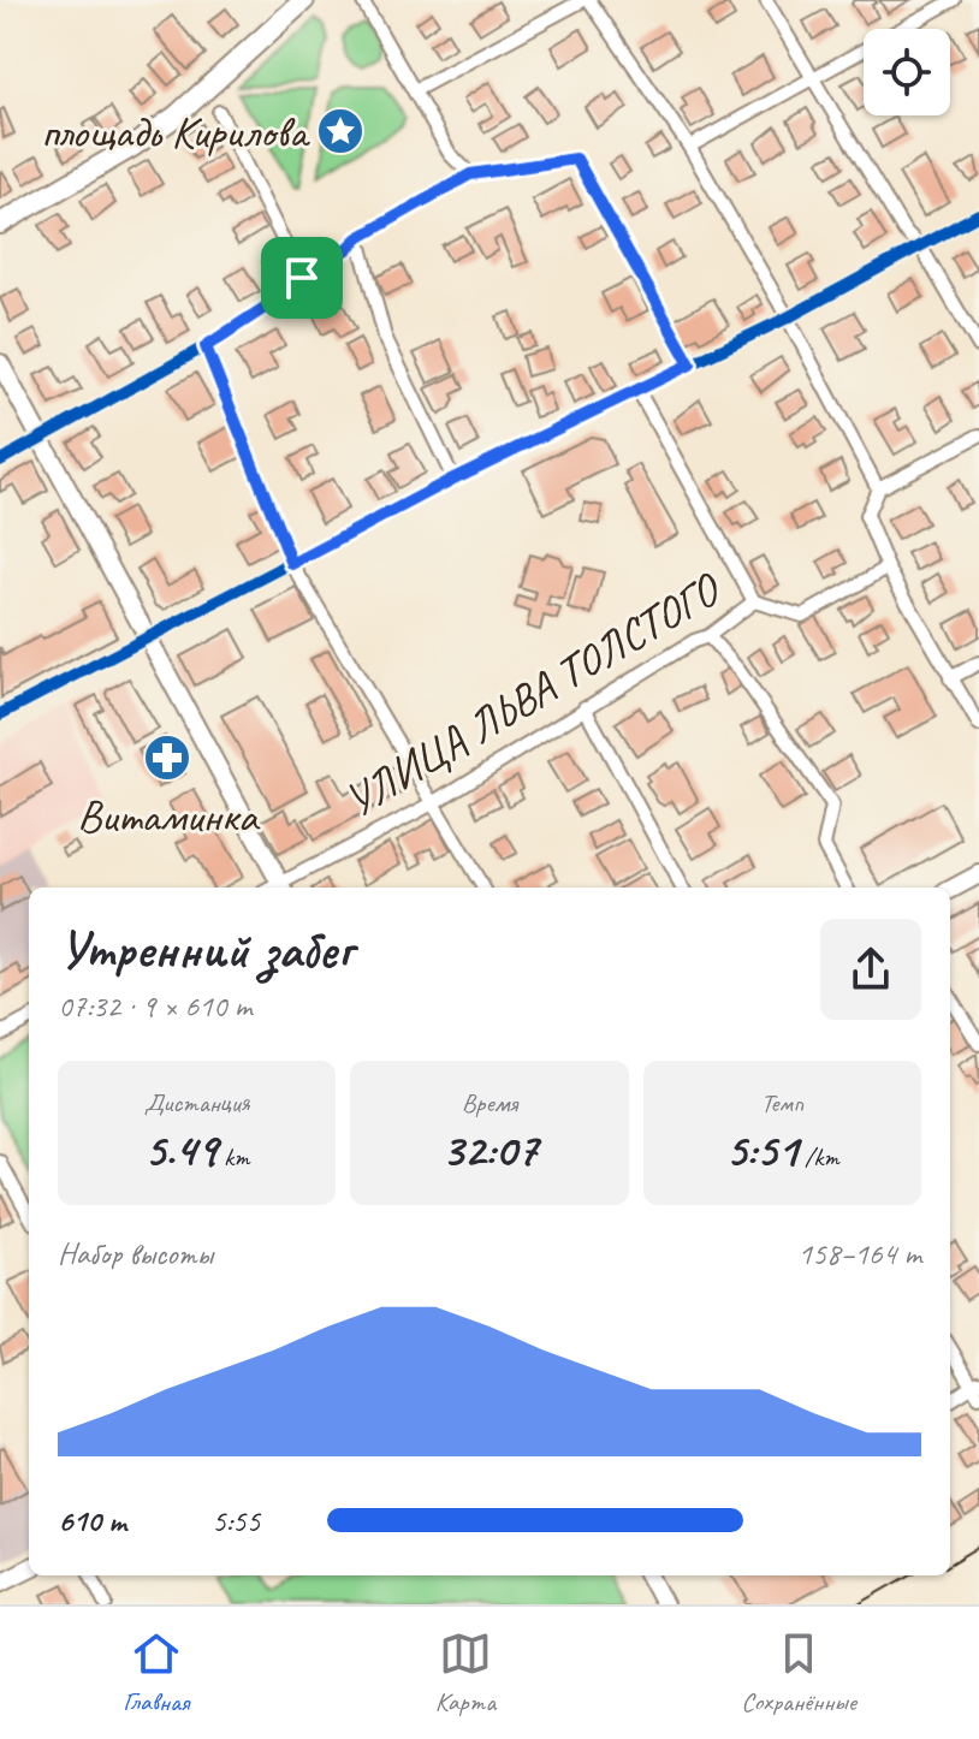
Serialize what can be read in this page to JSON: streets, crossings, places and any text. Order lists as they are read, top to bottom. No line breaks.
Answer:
{"streets":{"street":["УЛИЦА ЛЬВА ТОЛСТОГО"]},"places":{"place":["площадь Кирилова"],"pharmacy":["Витаминка"]},"page":{"heading":["Утренний забег","07:32 · 9 × 610 m"],"stats":[["Дистанция","5.49 km"],["Время","32:07"],["Темп","5:51 /km"]],"chart":["Набор высоты","158–164 m"],"list":[{"name":"610 m","note":"5:55"}],"tabs":["Главная","Карта","Сохранённые"]}}
